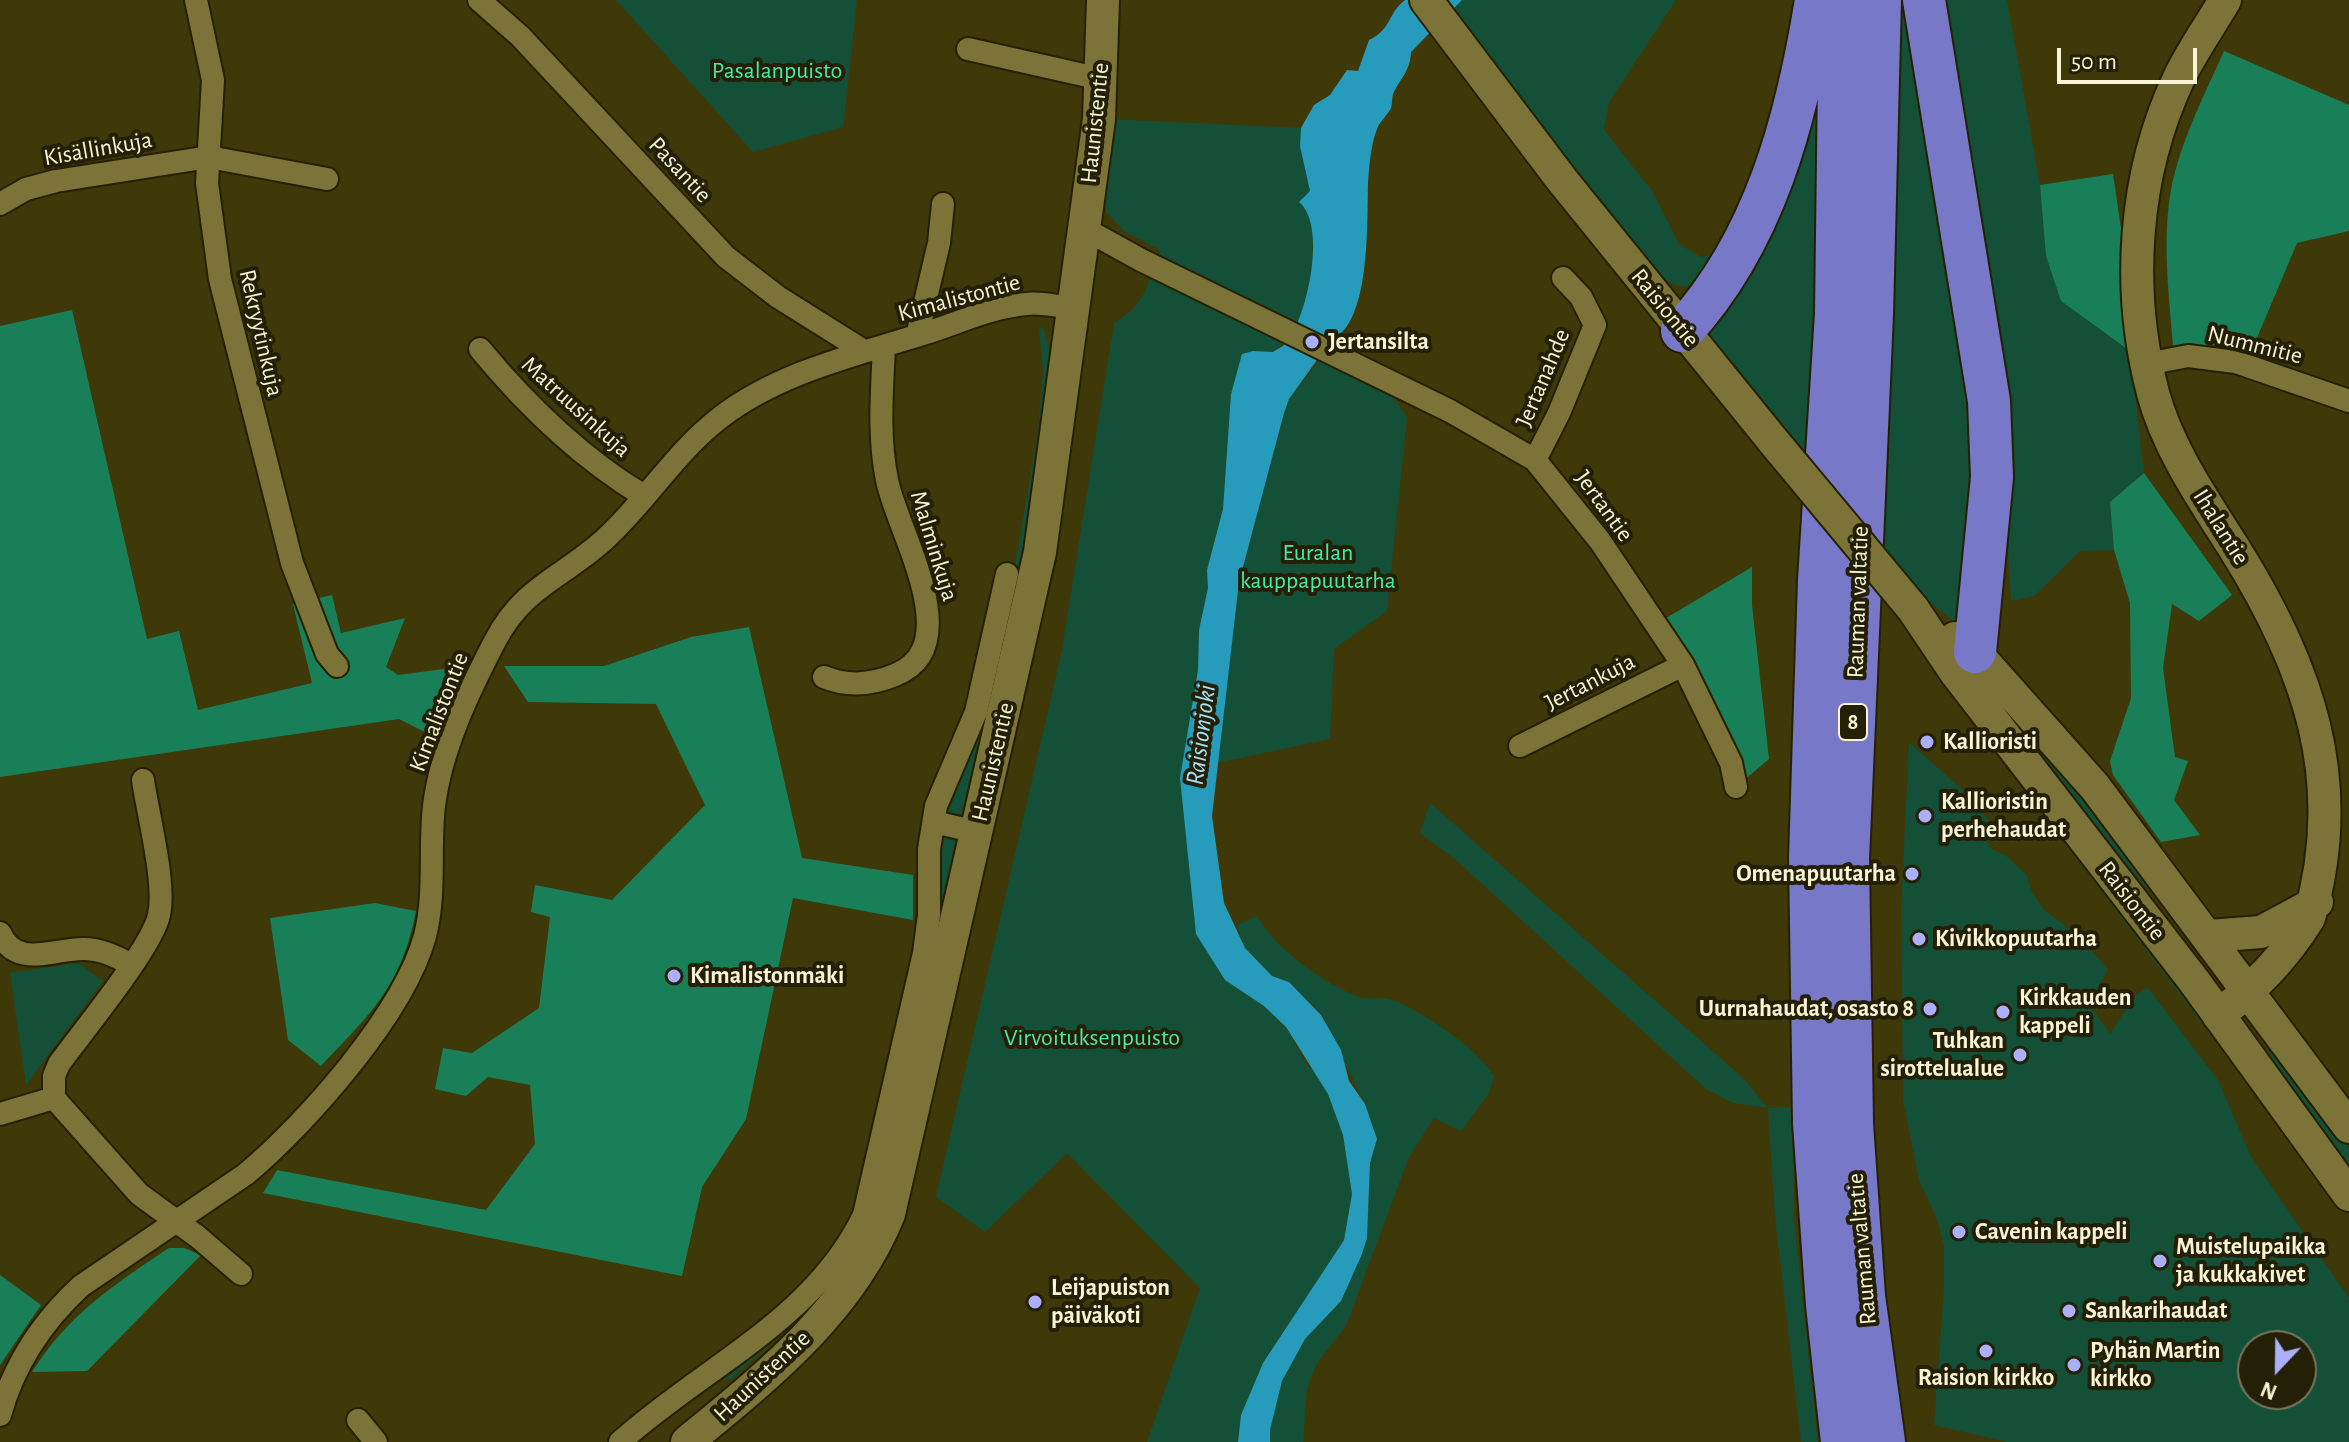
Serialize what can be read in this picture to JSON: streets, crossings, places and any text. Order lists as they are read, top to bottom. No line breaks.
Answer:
{"streets":{"highway":["Rauman valtatie","8"],"street":["Haunistentie","Kisällinkuja","Pasantie","Kimalistontie","Raisiontie","Rekryytinkuja","Nummitie","Jertanahde","Matruusinkuja","Jertantie","Ihalantie","Malminkuja","Jertankuja"]},"crossings":[["Haunistentie","Kimalistontie"],["Haunistentie","Jertantie"],["Kisällinkuja","Rekryytinkuja"],["Pasantie","Kimalistontie"],["Pasantie","Malminkuja"],["Kimalistontie","Matruusinkuja"],["Kimalistontie","Malminkuja"],["Raisiontie","Ihalantie"],["Nummitie","Ihalantie"],["Jertanahde","Jertantie"],["Jertantie","Jertankuja"]],"water":["Raisionjoki"],"parks":["Pasalanpuisto","Euralan kauppapuutarha","Virvoituksenpuisto"],"places":["Jertansilta","Kallioristi","Kallioristin perhehaudat","Omenapuutarha","Kivikkopuutarha","Kimalistonmäki","Uurnahaudat, osasto 8","Kirkkauden kappeli","Tuhkan sirottelualue","Cavenin kappeli","Muistelupaikka ja kukkakivet","Leijapuiston päiväkoti","Sankarihaudat","Raision kirkko","Pyhän Martin kirkko"],"scale_bar":"50 m","north":"bottom"}
